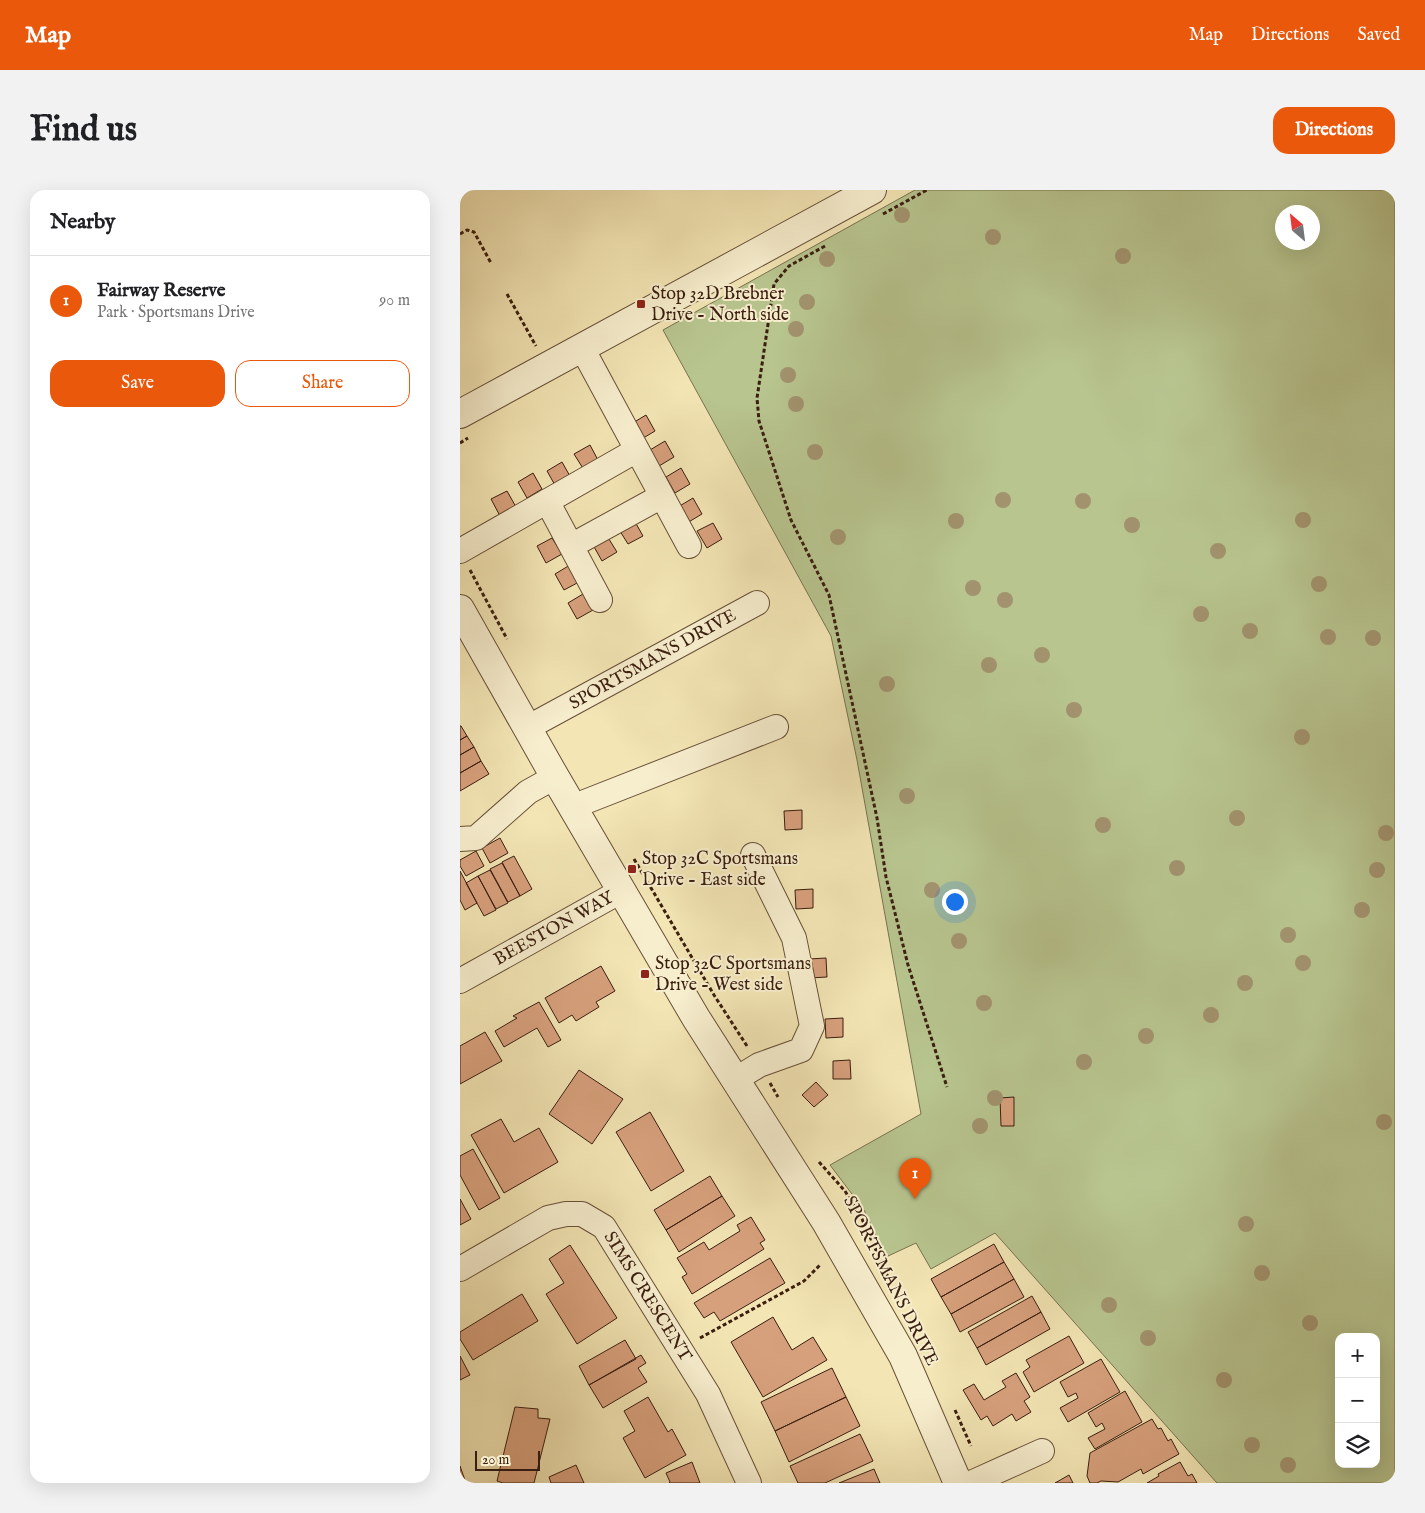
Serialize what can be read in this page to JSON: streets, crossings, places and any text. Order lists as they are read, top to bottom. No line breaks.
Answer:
{"streets":{"street":["SPORTSMANS DRIVE","BEESTON WAY","SIMS CRESCENT"]},"crossings":[["SPORTSMANS DRIVE","BEESTON WAY"]],"places":{"transit":["Stop 32D Brebner Drive - North side","Stop 32C Sportsmans Drive - East side","Stop 32C Sportsmans Drive - West side"]},"scale_bar":"20 m","north":"top left","page":{"header":"Map","nav":["Map","Directions","Saved"],"buttons":["Directions",["Save","Share"]],"title":"Find us","heading":"Nearby","list":[{"mark":"1","name":"Fairway Reserve","note":"Park · Sportsmans Drive","value":"90 m"}],"pins":"1","map_buttons":["+","−"],"scale":"20 m"}}
